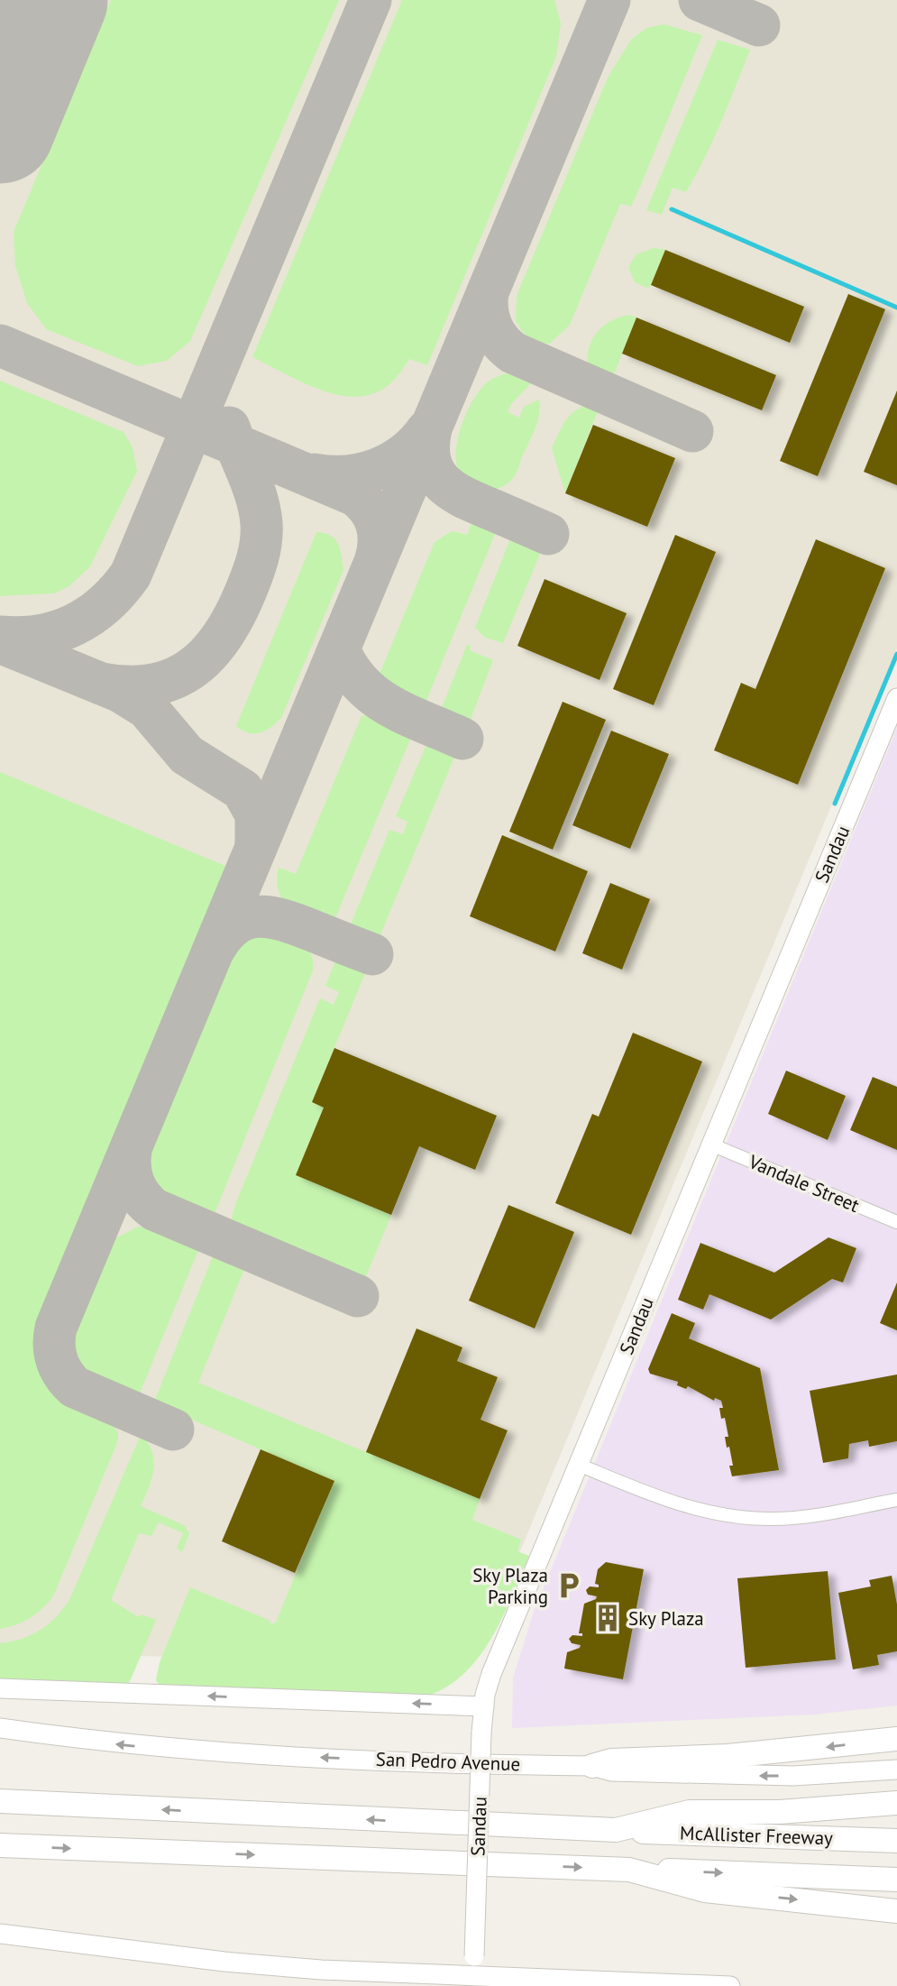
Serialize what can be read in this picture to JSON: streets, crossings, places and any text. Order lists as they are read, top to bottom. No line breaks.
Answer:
{"streets":{"highway":["McAllister Freeway"],"main road":["Sandau","San Pedro Avenue"],"street":["Vandale Street"]},"crossings":[["Sandau","Vandale Street"]],"places":{"parking":["Sky Plaza Parking"],"building":["Sky Plaza"]}}
